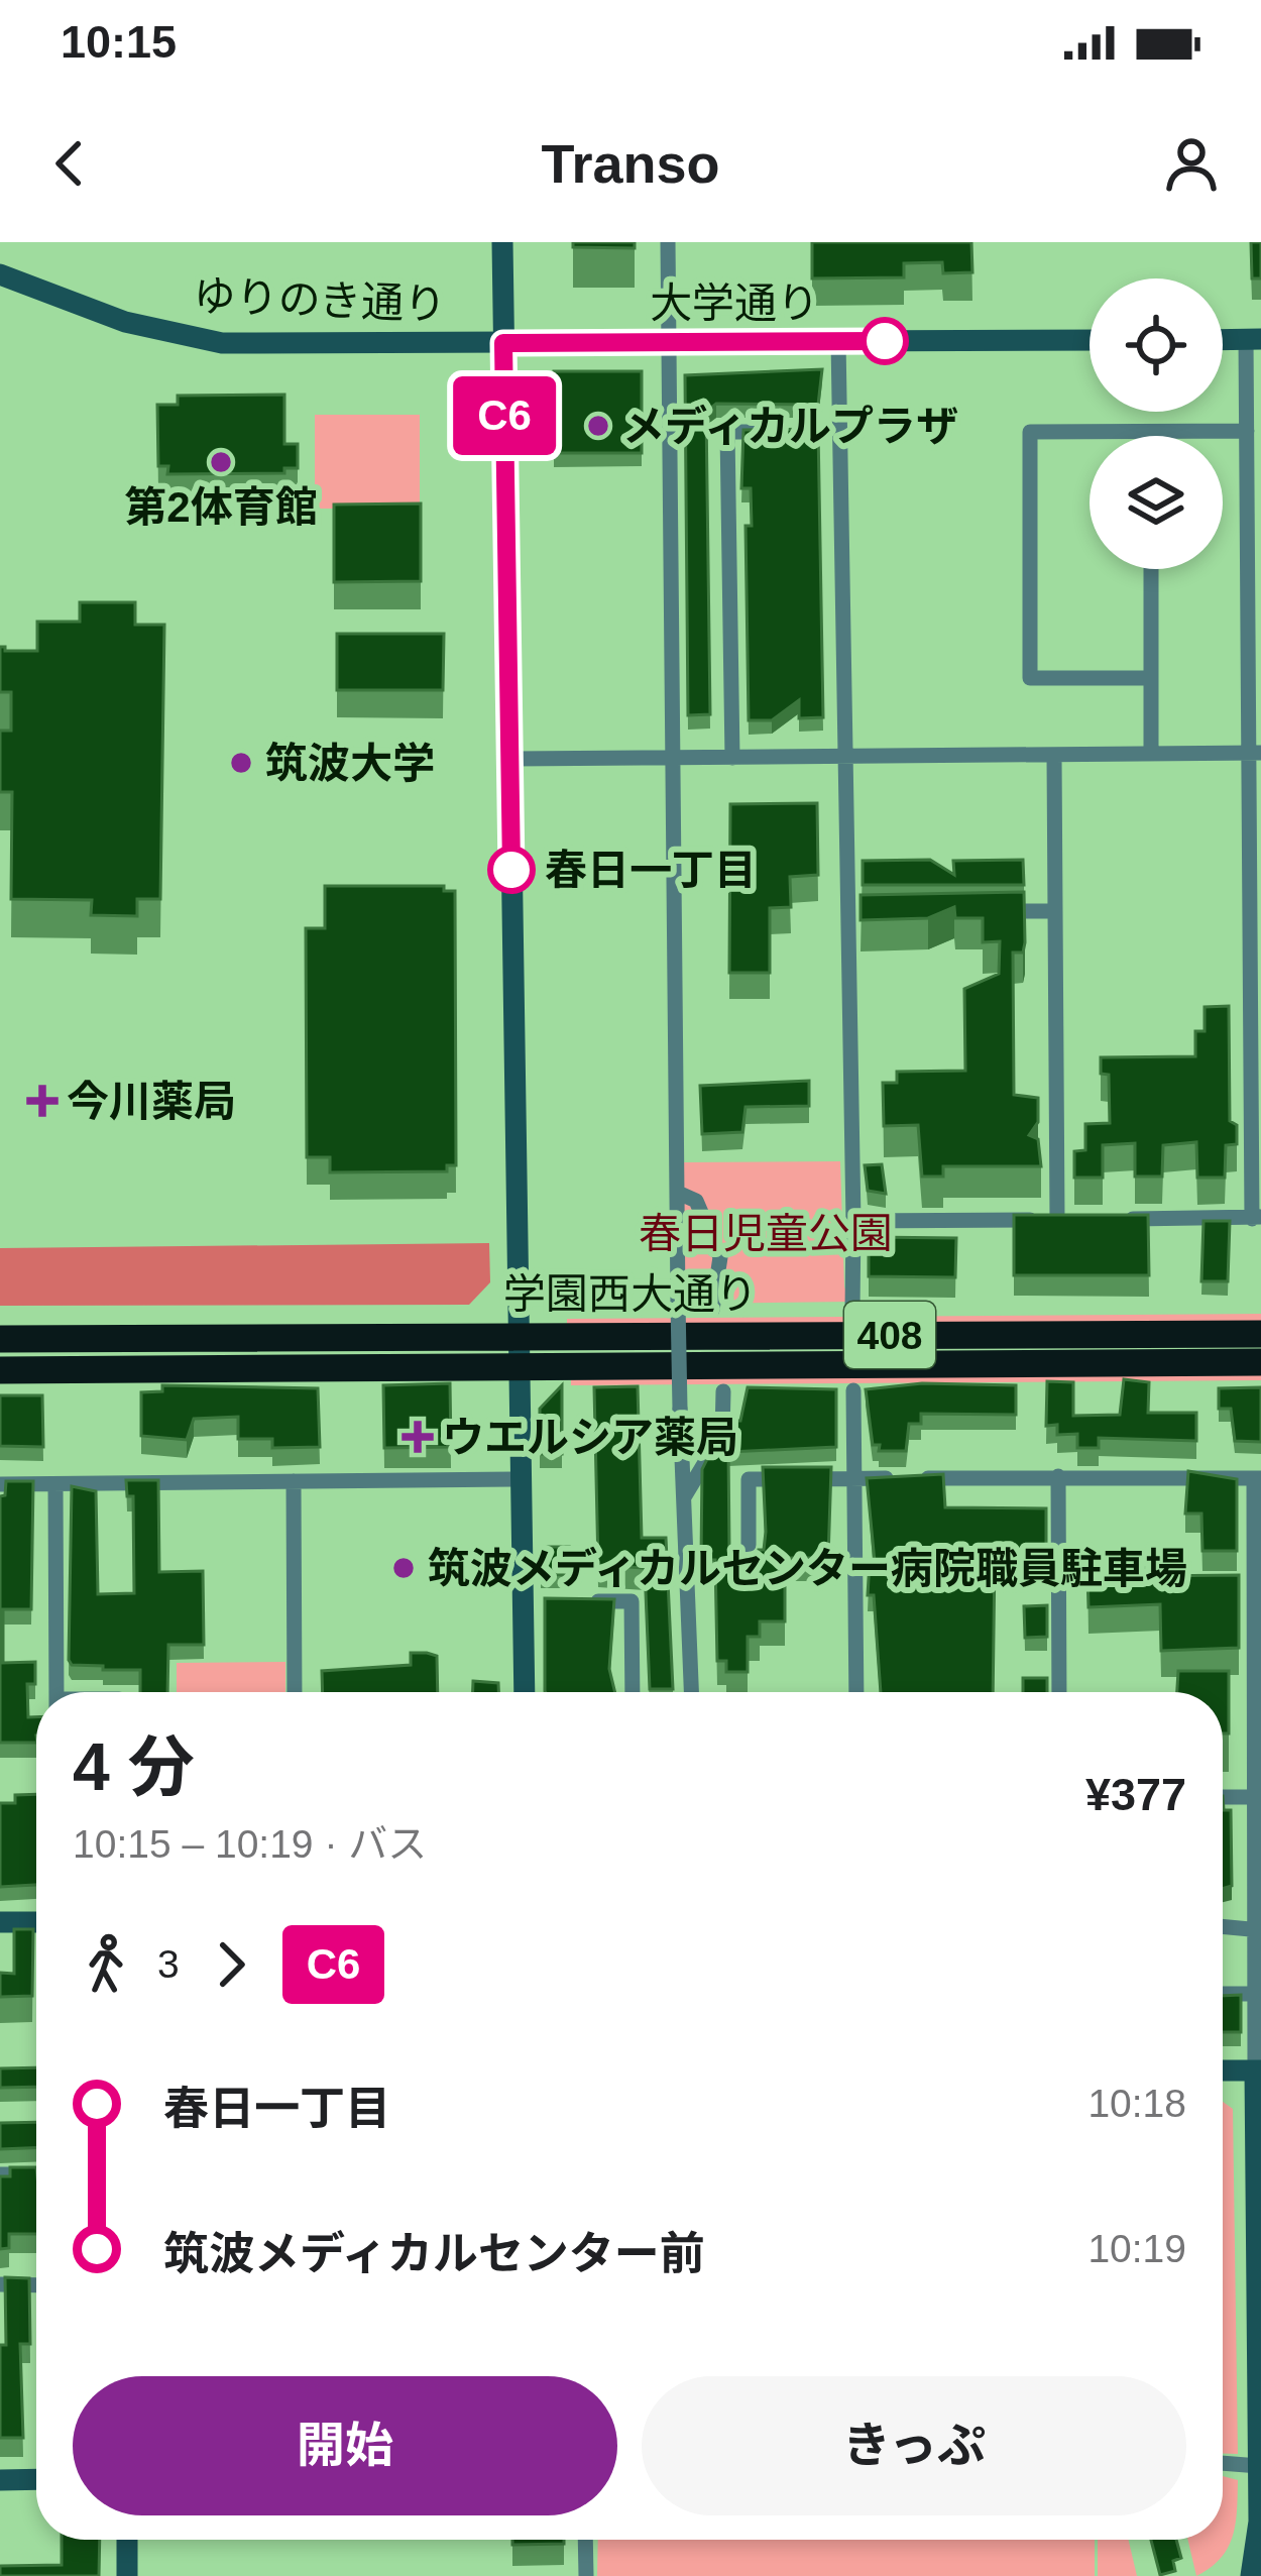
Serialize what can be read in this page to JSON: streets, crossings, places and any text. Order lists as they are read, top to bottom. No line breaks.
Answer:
{"streets":{"highway":["学園西大通り","408"],"street":["ゆりのき通り","大学通り"]},"crossings":[["ゆりのき通り","大学通り"]],"parks":["春日児童公園"],"places":{"other":["メディカルプラザ","第2体育館","筑波大学","春日一丁目","筑波メディカルセンター病院職員駐車場"],"health":["今川薬局","ウエルシア薬局"]},"lines":["bus line C6"],"page":{"status":"10:15","header":"Transo","on_map":"C6","heading":["4 分","10:15 – 10:19 · バス","¥377"],"legs":["3","C6"],"list":[{"name":"春日一丁目","value":"10:18"},{"name":"筑波メディカルセンター前","value":"10:19"}],"buttons":["開始","きっぷ"]}}
